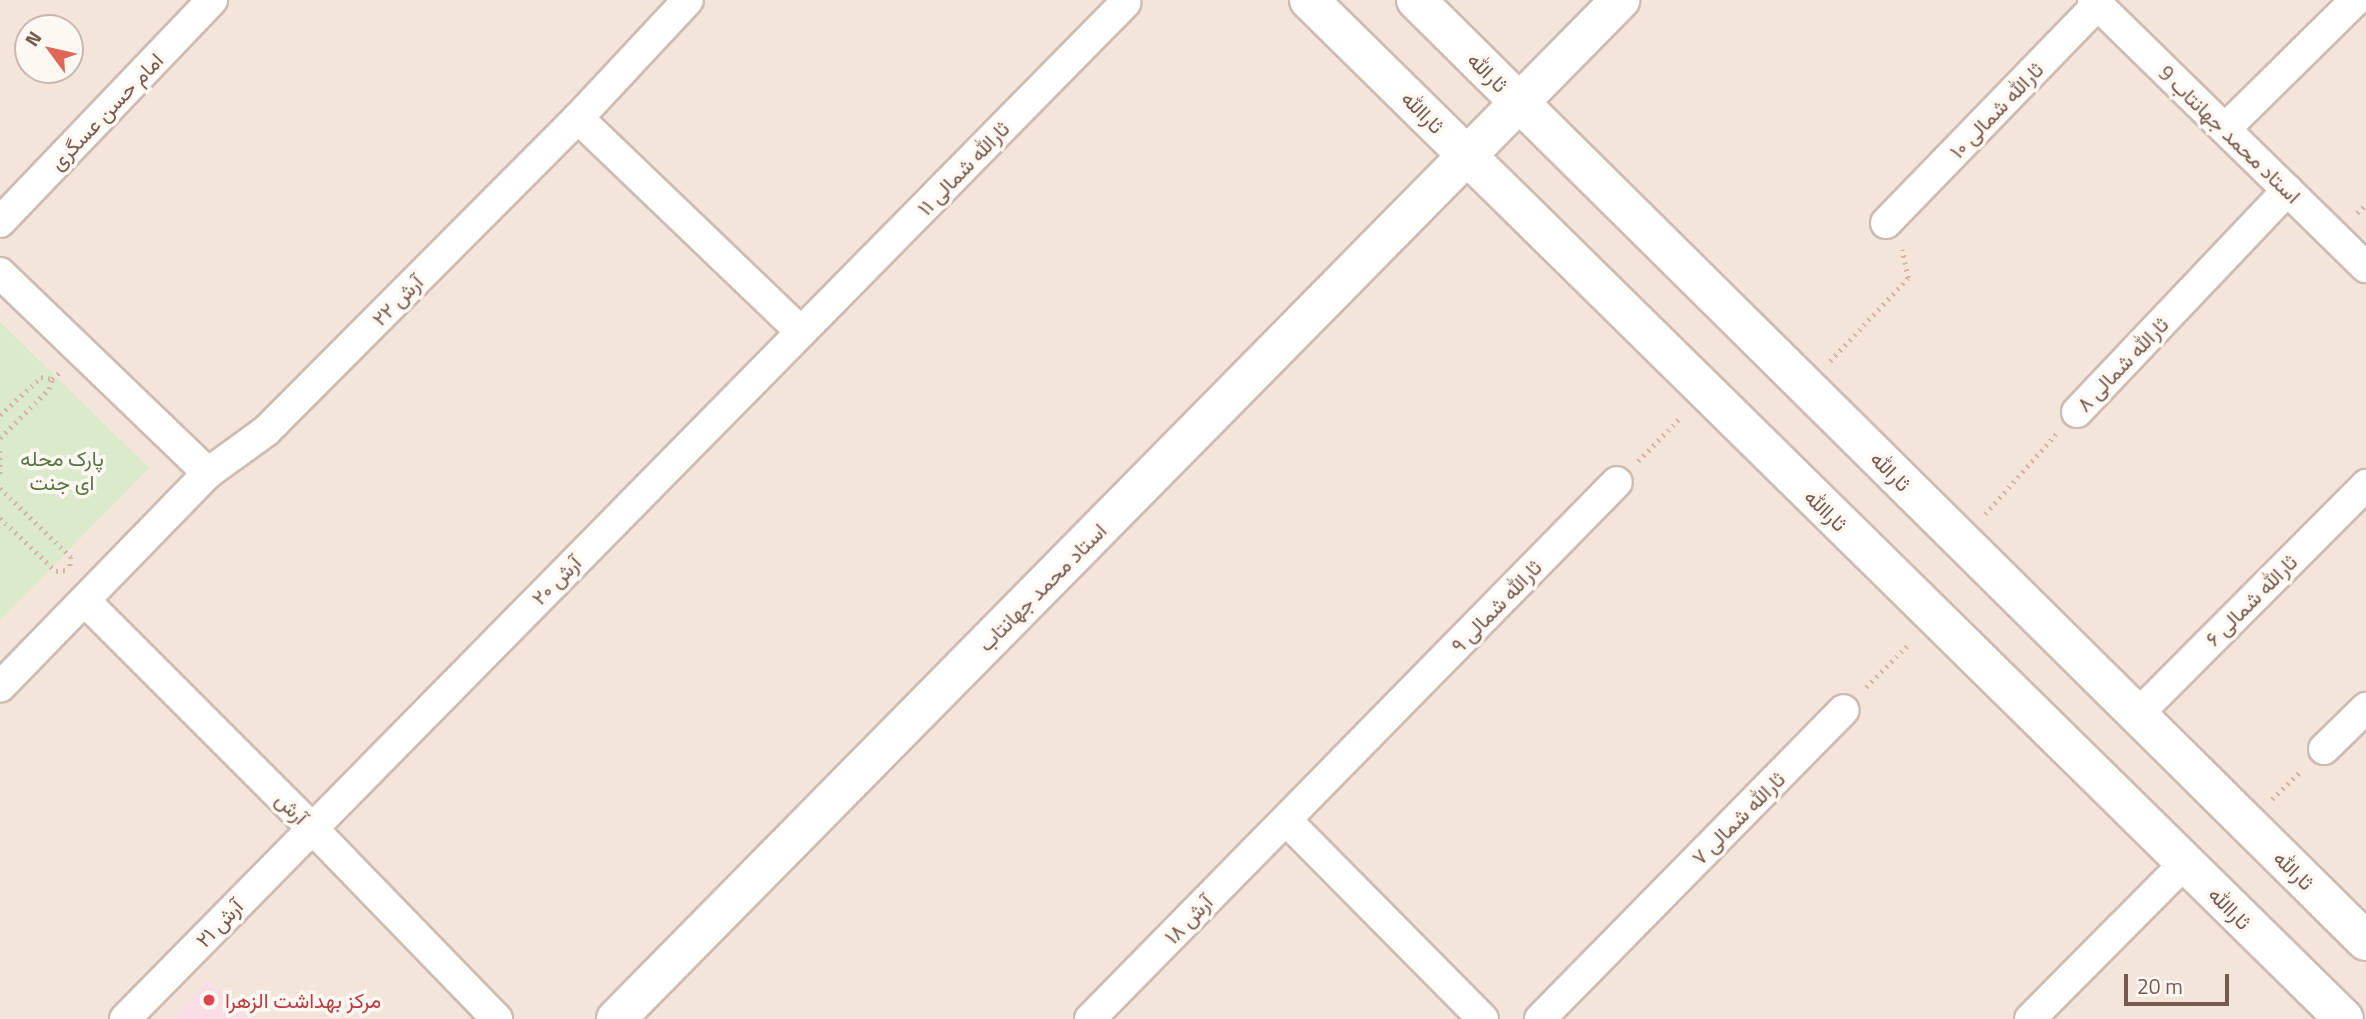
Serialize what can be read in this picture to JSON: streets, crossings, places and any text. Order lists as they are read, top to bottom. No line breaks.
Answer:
{"streets":{"main road":["ثارالله","ثاراالله","استاد محمد جهانتاب"],"street":["ثارالله شمالی ۱۰","امام حسن عسگری","استاد محمد جهانتاب 9","ثارالله شمالی ۱۱","آرش ۲۲","ثارالله شمالی ۸","آرش ۲۰","ثارالله شمالی ۶","ثارالله شمالی ۹","آرش","ثارالله شمالی ۷","آرش ۱۸","آرش ۲۱"]},"crossings":[["ثارالله","ثارالله شمالی ۸"],["ثارالله","استاد محمد جهانتاب"],["ثارالله","ثارالله شمالی ۶"],["ثارالله شمالی ۱۰","استاد محمد جهانتاب 9"],["ثاراالله","استاد محمد جهانتاب"],["استاد محمد جهانتاب 9","ثارالله شمالی ۸"],["ثارالله شمالی ۱۱","آرش ۲۰"],["آرش ۲۲","آرش"],["آرش ۲۰","آرش"],["آرش ۲۰","آرش ۲۱"],["ثارالله شمالی ۹","آرش ۱۸"],["آرش","آرش ۲۱"]],"parks":["پارک محله ای جنت"],"places":["مرکز بهداشت الزهرا"],"scale_bar":"20 m","north":"top left"}
